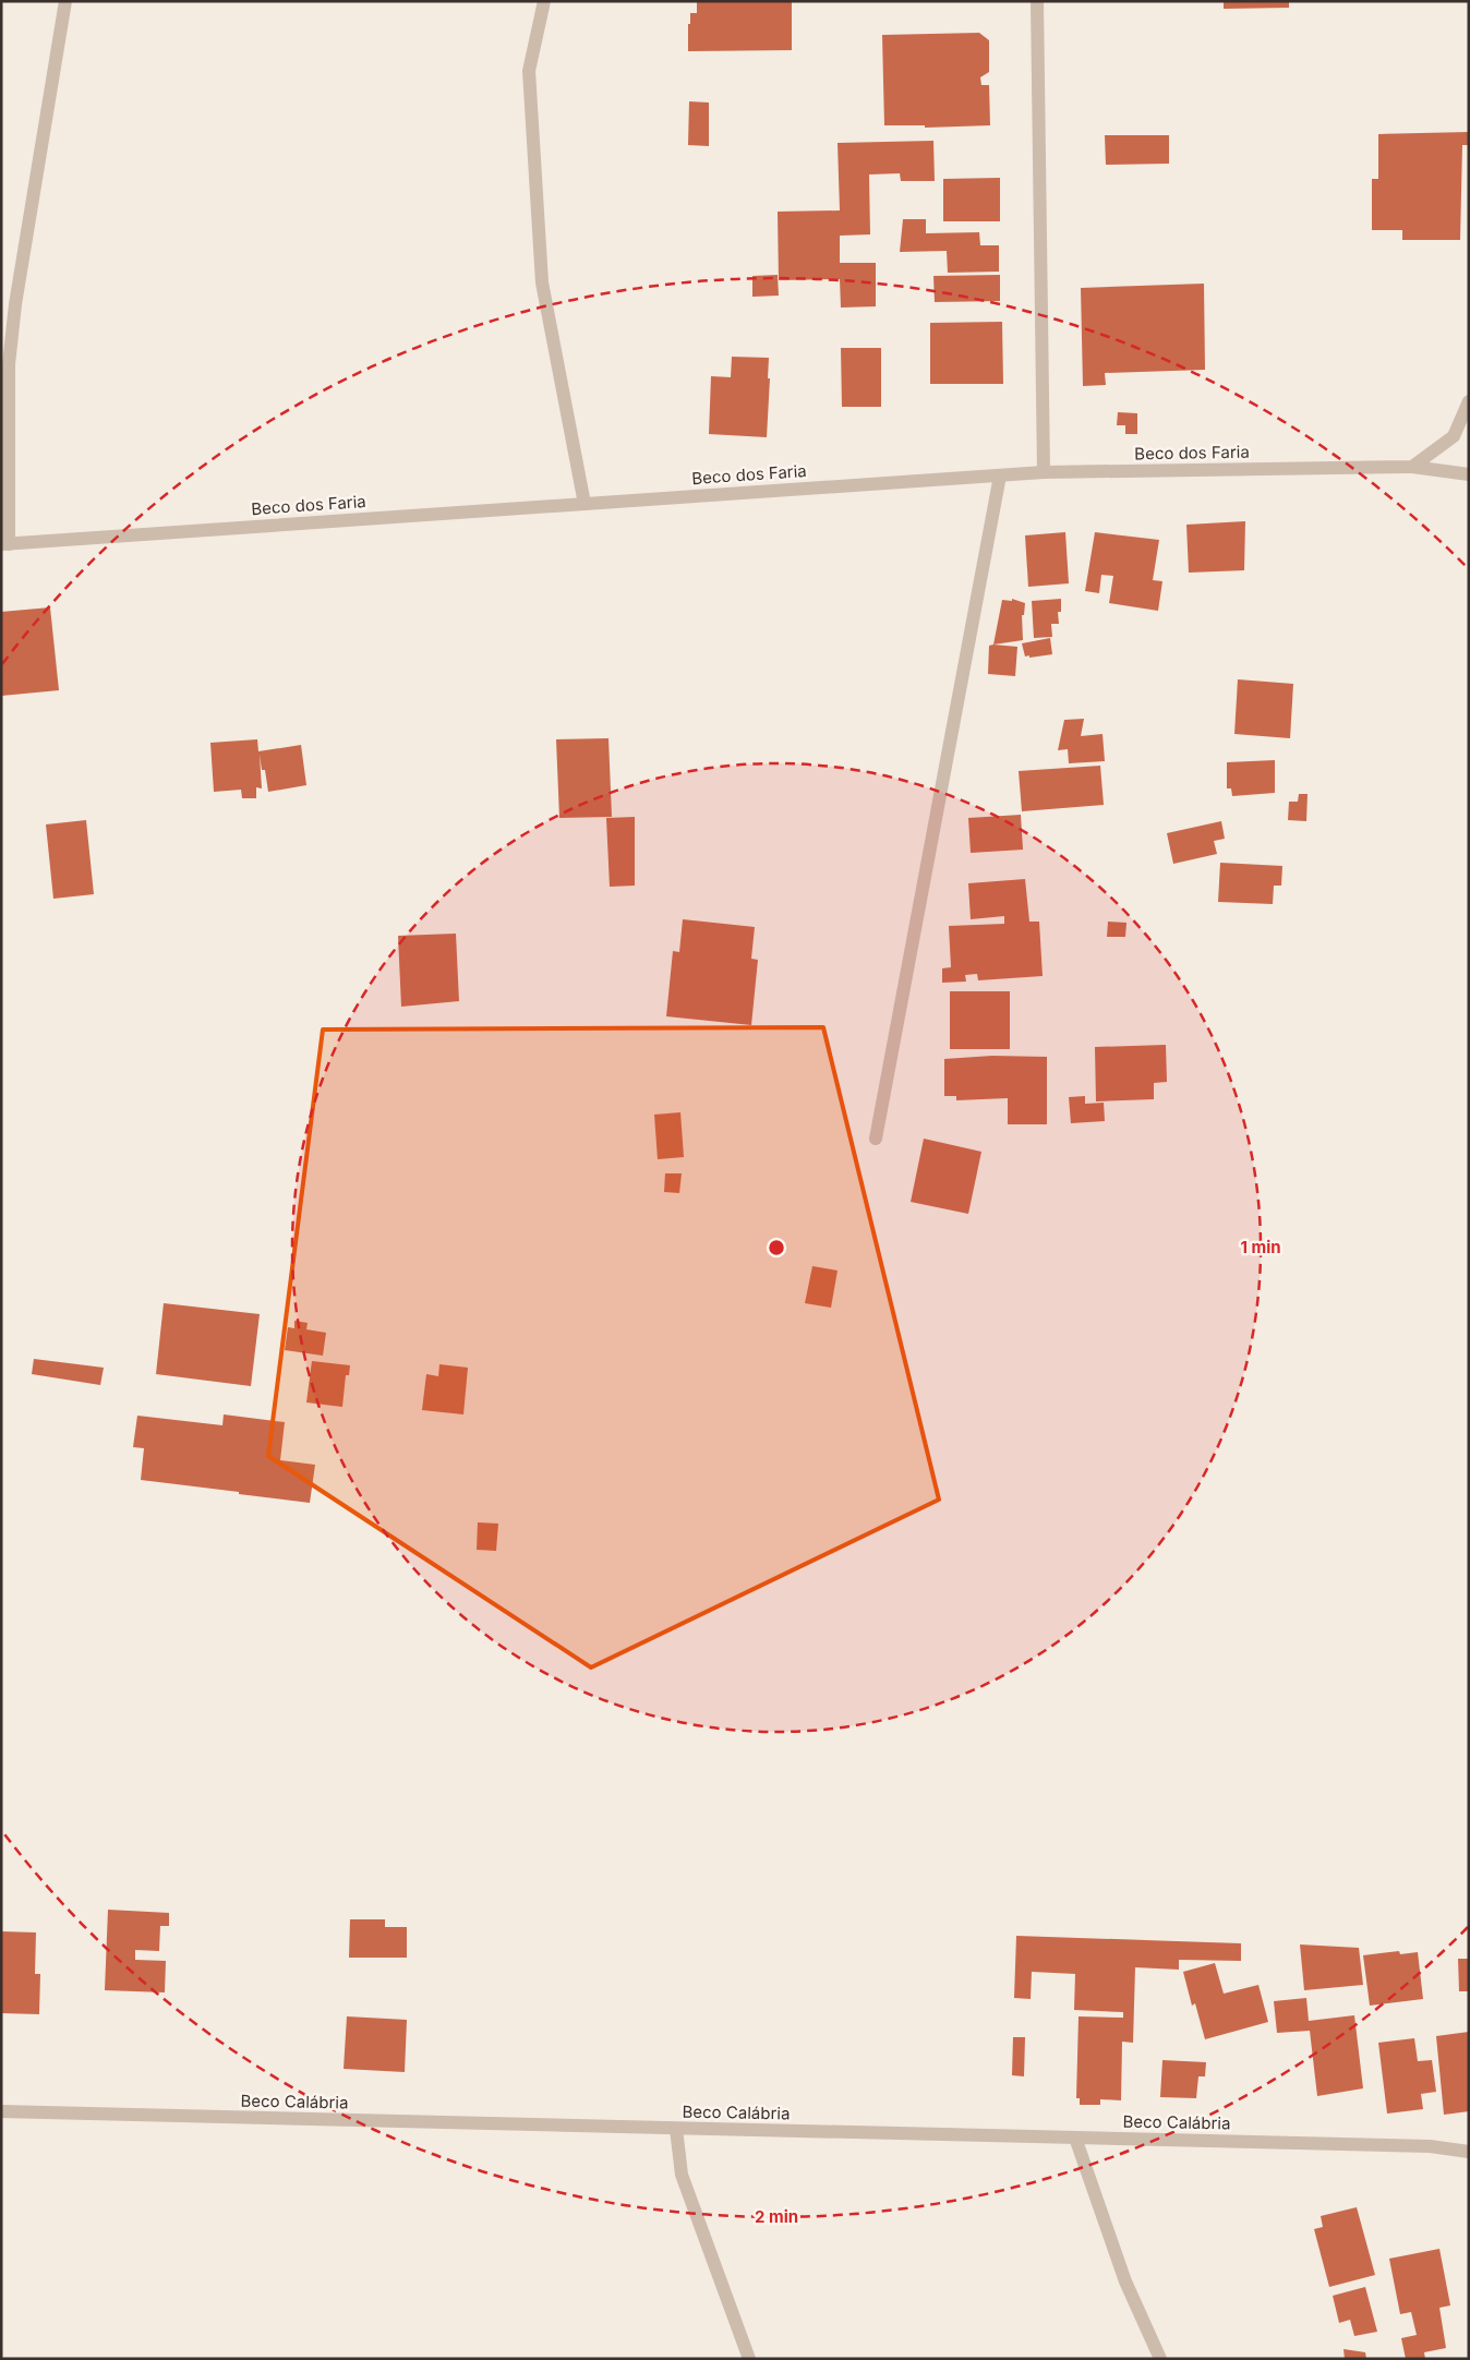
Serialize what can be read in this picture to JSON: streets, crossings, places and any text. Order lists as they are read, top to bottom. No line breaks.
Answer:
{"streets":{"street":["Beco dos Faria","Beco Calábria"]},"rings":["1 min","2 min"]}
